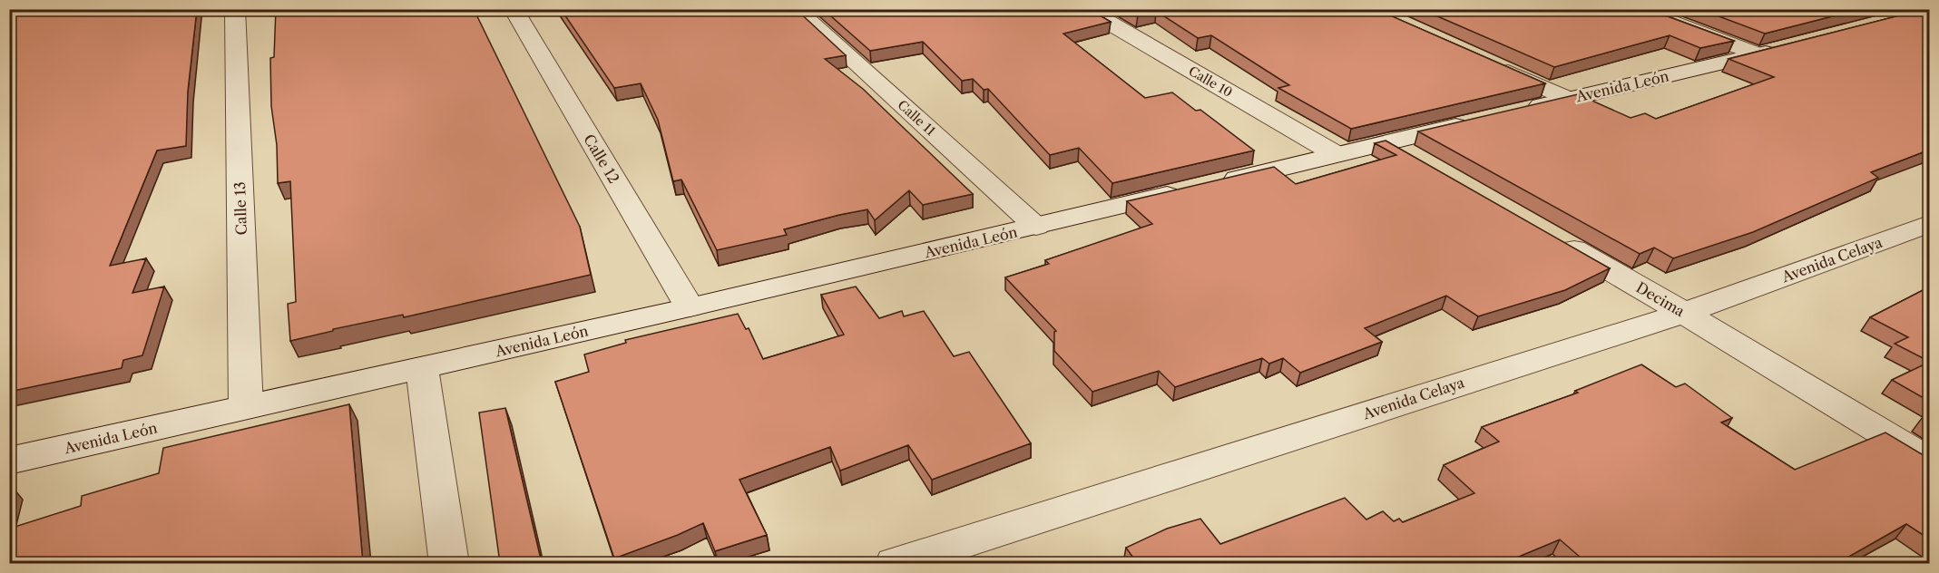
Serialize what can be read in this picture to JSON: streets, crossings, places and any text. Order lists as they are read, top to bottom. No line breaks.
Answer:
{"streets":{"street":["Calle 10","Avenida León","Calle 11","Calle 12","Calle 13","Avenida Celaya","Decima"]},"crossings":[["Calle 10","Avenida León"],["Avenida León","Calle 11"],["Avenida León","Calle 12"],["Avenida León","Calle 13"],["Avenida Celaya","Decima"]]}
